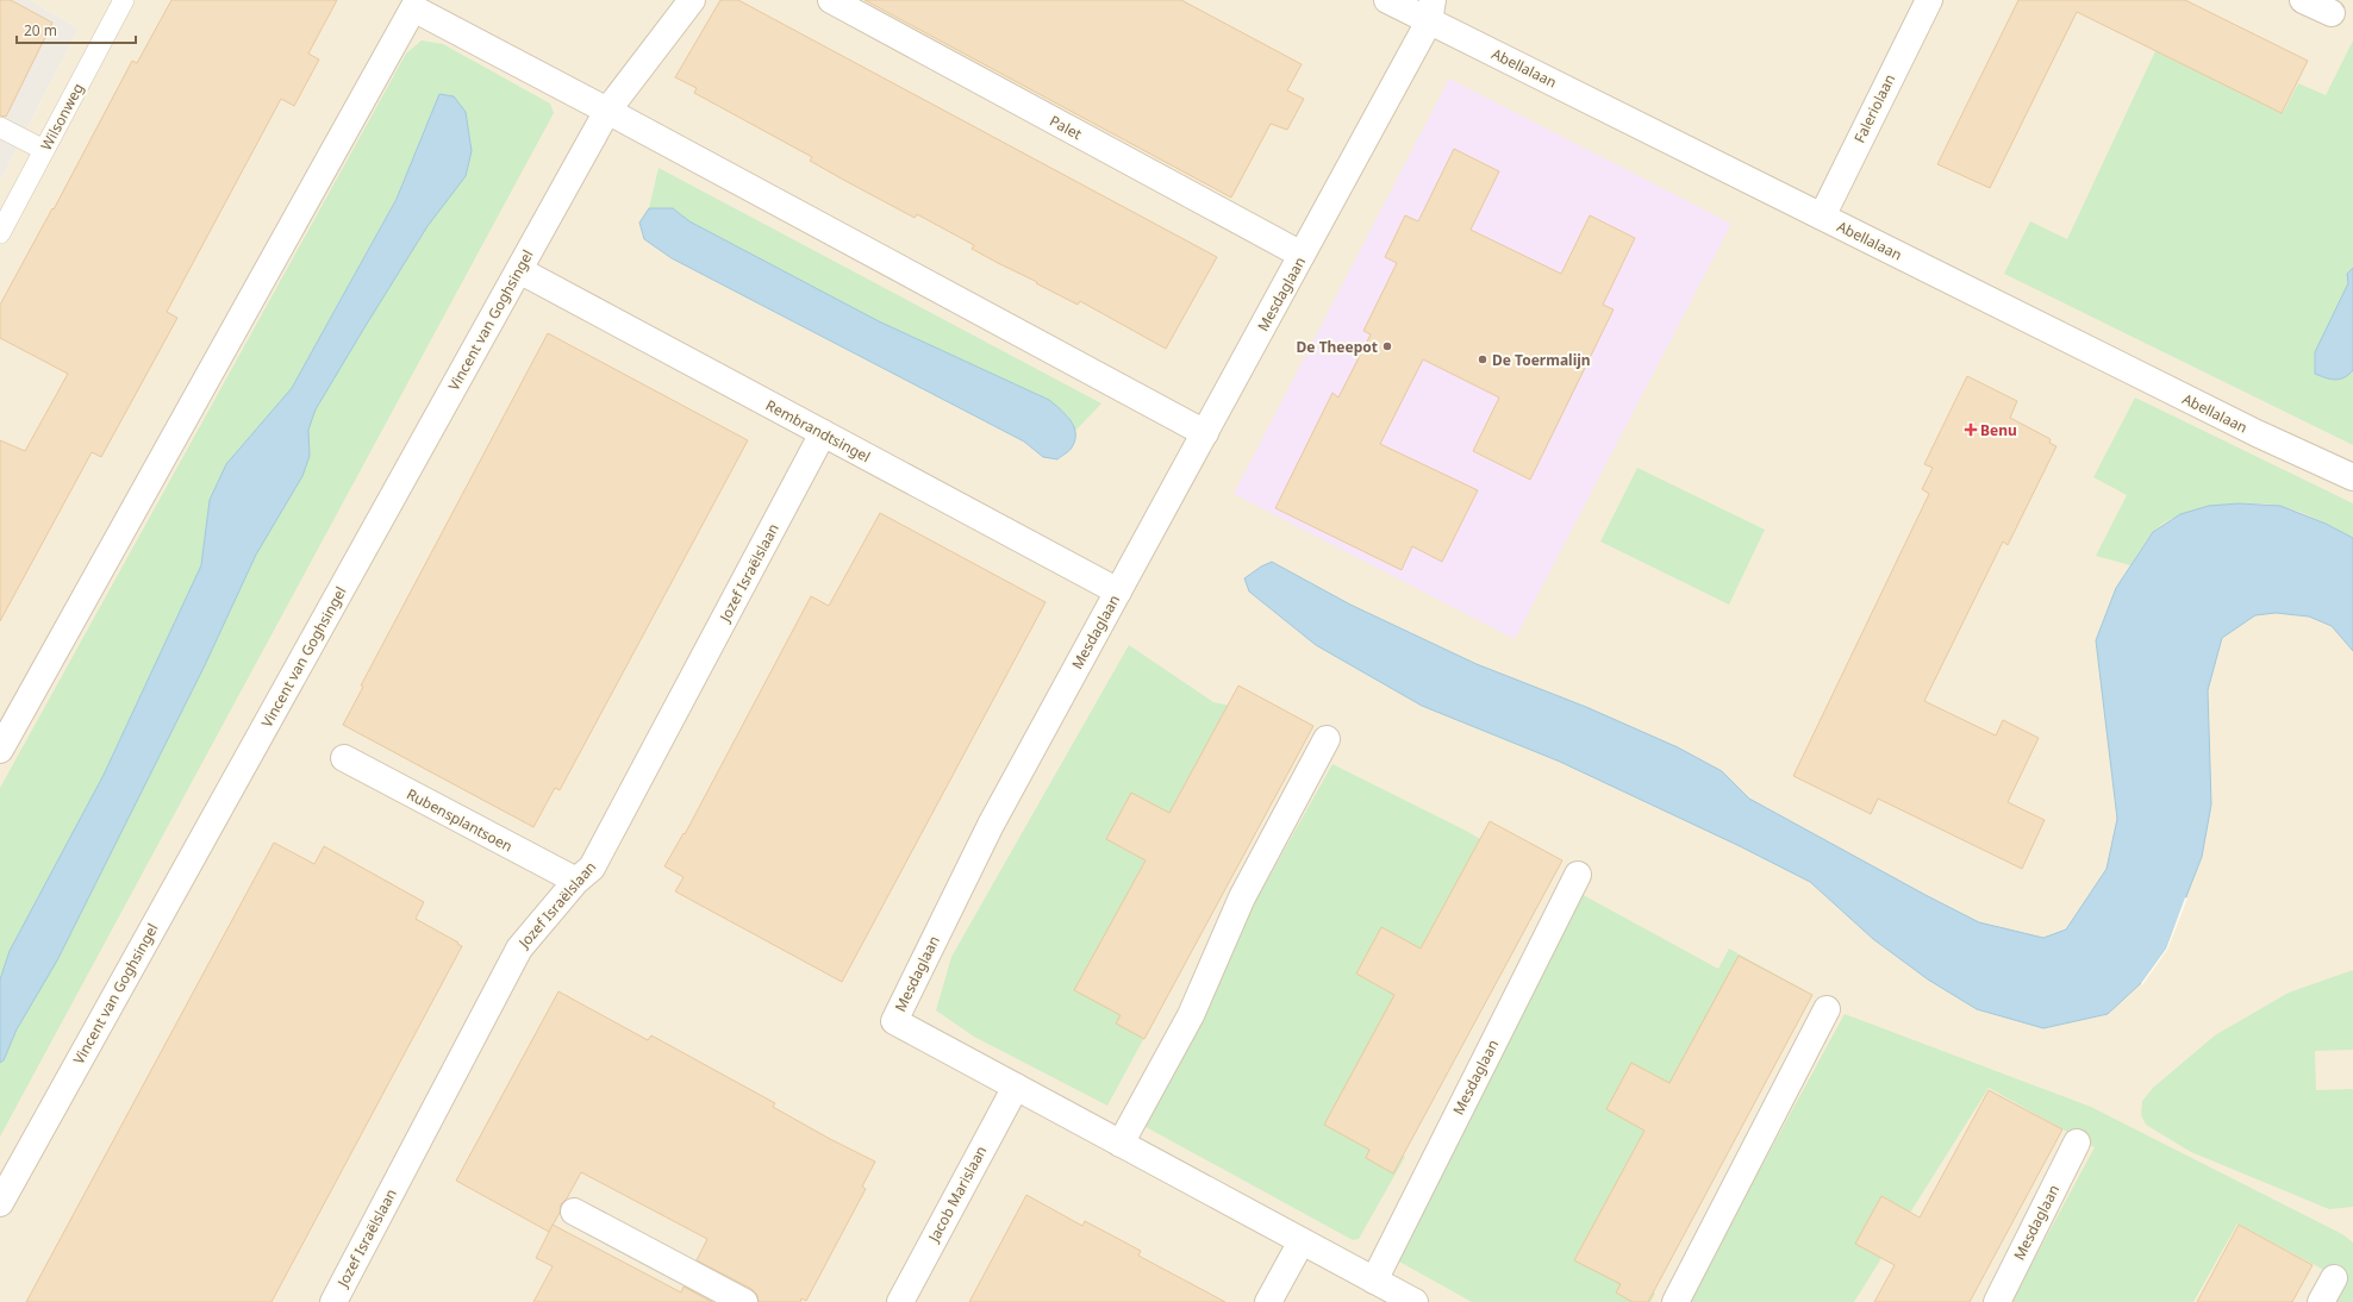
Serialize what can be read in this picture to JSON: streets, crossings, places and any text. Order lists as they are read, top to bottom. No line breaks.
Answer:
{"streets":{"street":["Abellalaan","Faleriolaan","Palet","Mesdaglaan","Vincent van Goghsingel","Rembrandtsingel","Jozef Israëlslaan","Rubensplantsoen","Jacob Marislaan"],"lane":["Wilsonweg"]},"crossings":[["Abellalaan","Faleriolaan"],["Abellalaan","Mesdaglaan"],["Palet","Mesdaglaan"],["Mesdaglaan","Rembrandtsingel"],["Mesdaglaan","Jacob Marislaan"],["Vincent van Goghsingel","Rembrandtsingel"],["Rembrandtsingel","Jozef Israëlslaan"],["Jozef Israëlslaan","Rubensplantsoen"]],"places":{"other":["De Theepot","De Toermalijn"],"health":["Benu"]},"scale_bar":"20 m"}
